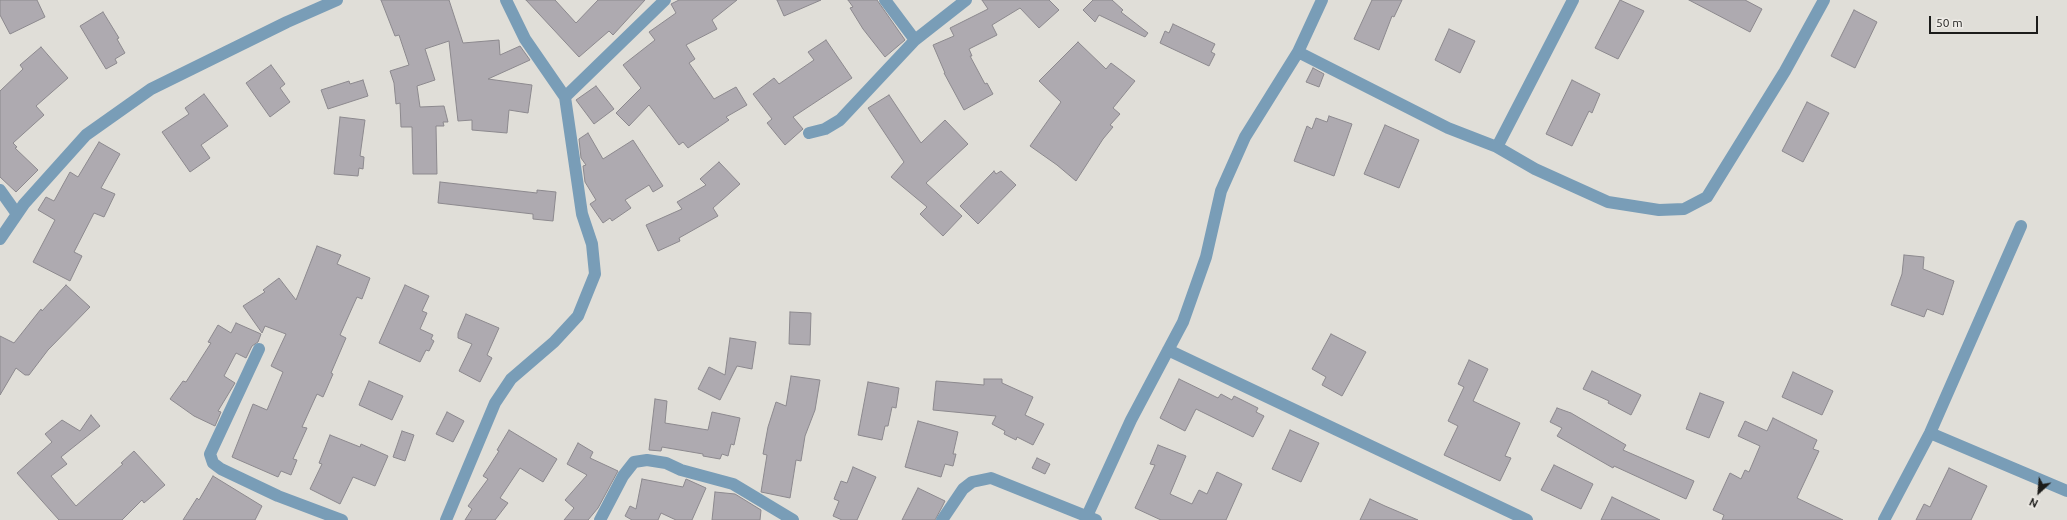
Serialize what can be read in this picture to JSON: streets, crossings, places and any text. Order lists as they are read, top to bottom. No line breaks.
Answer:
{"scale_bar":"50 m","north":"bottom left"}
